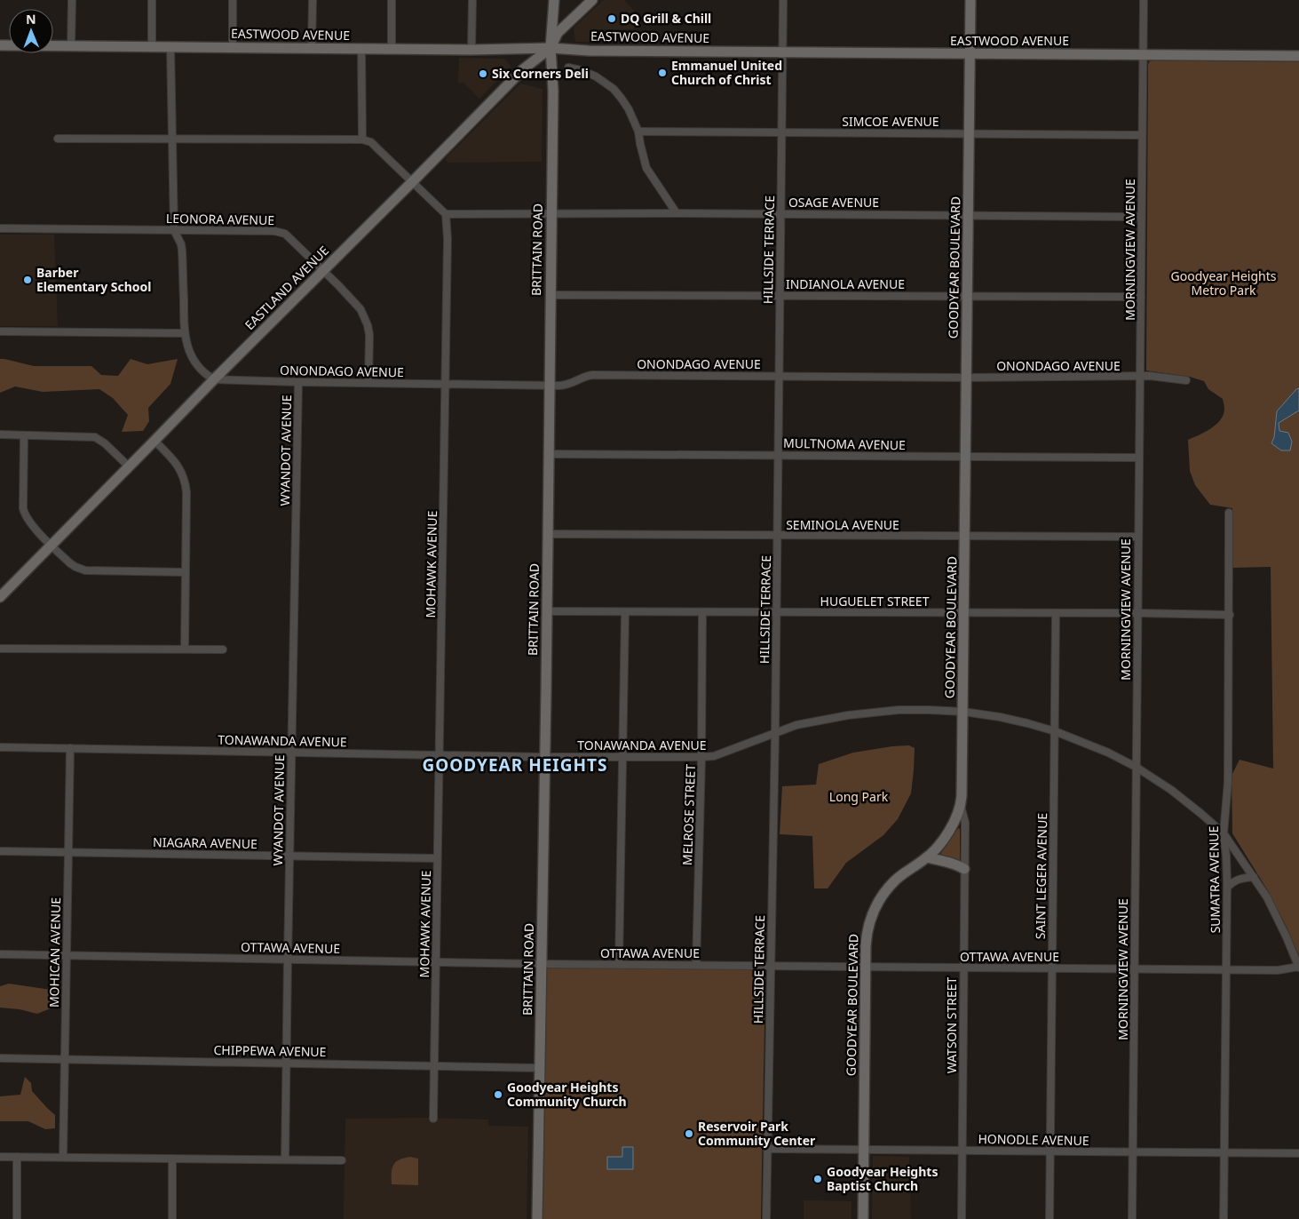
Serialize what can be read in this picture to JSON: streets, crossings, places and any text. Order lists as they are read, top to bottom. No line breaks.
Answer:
{"streets":{"street":["EASTWOOD AVENUE","SIMCOE AVENUE","OSAGE AVENUE","LEONORA AVENUE","BRITTAIN ROAD","HILLSIDE TERRACE","MORNINGVIEW AVENUE","GOODYEAR BOULEVARD","INDIANOLA AVENUE","EASTLAND AVENUE","ONONDAGO AVENUE","MULTNOMA AVENUE","WYANDOT AVENUE","SEMINOLA AVENUE","MOHAWK AVENUE","HUGUELET STREET","TONAWANDA AVENUE","MELROSE STREET","NIAGARA AVENUE","SAINT LEGER AVENUE","SUMATRA AVENUE","OTTAWA AVENUE","MOHICAN AVENUE","WATSON STREET","CHIPPEWA AVENUE","HONODLE AVENUE"]},"crossings":[["EASTWOOD AVENUE","BRITTAIN ROAD"],["EASTWOOD AVENUE","HILLSIDE TERRACE"],["EASTWOOD AVENUE","MORNINGVIEW AVENUE"],["EASTWOOD AVENUE","GOODYEAR BOULEVARD"],["EASTWOOD AVENUE","EASTLAND AVENUE"],["SIMCOE AVENUE","HILLSIDE TERRACE"],["SIMCOE AVENUE","MORNINGVIEW AVENUE"],["SIMCOE AVENUE","GOODYEAR BOULEVARD"],["OSAGE AVENUE","BRITTAIN ROAD"],["OSAGE AVENUE","HILLSIDE TERRACE"],["OSAGE AVENUE","MORNINGVIEW AVENUE"],["OSAGE AVENUE","GOODYEAR BOULEVARD"],["OSAGE AVENUE","MOHAWK AVENUE"],["LEONORA AVENUE","EASTLAND AVENUE"],["LEONORA AVENUE","ONONDAGO AVENUE"],["BRITTAIN ROAD","INDIANOLA AVENUE"],["BRITTAIN ROAD","EASTLAND AVENUE"],["BRITTAIN ROAD","ONONDAGO AVENUE"],["BRITTAIN ROAD","MULTNOMA AVENUE"],["BRITTAIN ROAD","SEMINOLA AVENUE"],["BRITTAIN ROAD","HUGUELET STREET"],["BRITTAIN ROAD","TONAWANDA AVENUE"],["BRITTAIN ROAD","OTTAWA AVENUE"],["BRITTAIN ROAD","CHIPPEWA AVENUE"],["HILLSIDE TERRACE","INDIANOLA AVENUE"],["HILLSIDE TERRACE","ONONDAGO AVENUE"],["HILLSIDE TERRACE","MULTNOMA AVENUE"],["HILLSIDE TERRACE","SEMINOLA AVENUE"],["HILLSIDE TERRACE","HUGUELET STREET"],["HILLSIDE TERRACE","TONAWANDA AVENUE"],["HILLSIDE TERRACE","OTTAWA AVENUE"],["HILLSIDE TERRACE","HONODLE AVENUE"],["MORNINGVIEW AVENUE","INDIANOLA AVENUE"],["MORNINGVIEW AVENUE","ONONDAGO AVENUE"],["MORNINGVIEW AVENUE","MULTNOMA AVENUE"],["MORNINGVIEW AVENUE","SEMINOLA AVENUE"],["MORNINGVIEW AVENUE","HUGUELET STREET"],["MORNINGVIEW AVENUE","TONAWANDA AVENUE"],["MORNINGVIEW AVENUE","OTTAWA AVENUE"],["MORNINGVIEW AVENUE","HONODLE AVENUE"],["GOODYEAR BOULEVARD","INDIANOLA AVENUE"],["GOODYEAR BOULEVARD","ONONDAGO AVENUE"],["GOODYEAR BOULEVARD","MULTNOMA AVENUE"],["GOODYEAR BOULEVARD","SEMINOLA AVENUE"],["GOODYEAR BOULEVARD","HUGUELET STREET"],["GOODYEAR BOULEVARD","TONAWANDA AVENUE"],["GOODYEAR BOULEVARD","OTTAWA AVENUE"],["GOODYEAR BOULEVARD","WATSON STREET"],["GOODYEAR BOULEVARD","HONODLE AVENUE"],["EASTLAND AVENUE","ONONDAGO AVENUE"],["ONONDAGO AVENUE","WYANDOT AVENUE"],["ONONDAGO AVENUE","MOHAWK AVENUE"],["WYANDOT AVENUE","TONAWANDA AVENUE"],["WYANDOT AVENUE","NIAGARA AVENUE"],["WYANDOT AVENUE","OTTAWA AVENUE"],["WYANDOT AVENUE","CHIPPEWA AVENUE"],["MOHAWK AVENUE","TONAWANDA AVENUE"],["MOHAWK AVENUE","NIAGARA AVENUE"],["MOHAWK AVENUE","OTTAWA AVENUE"],["MOHAWK AVENUE","CHIPPEWA AVENUE"],["HUGUELET STREET","MELROSE STREET"],["HUGUELET STREET","SAINT LEGER AVENUE"],["HUGUELET STREET","SUMATRA AVENUE"],["TONAWANDA AVENUE","MELROSE STREET"],["TONAWANDA AVENUE","SAINT LEGER AVENUE"],["TONAWANDA AVENUE","SUMATRA AVENUE"],["TONAWANDA AVENUE","OTTAWA AVENUE"],["TONAWANDA AVENUE","MOHICAN AVENUE"],["MELROSE STREET","OTTAWA AVENUE"],["NIAGARA AVENUE","MOHICAN AVENUE"],["SAINT LEGER AVENUE","OTTAWA AVENUE"],["SAINT LEGER AVENUE","HONODLE AVENUE"],["SUMATRA AVENUE","OTTAWA AVENUE"],["SUMATRA AVENUE","HONODLE AVENUE"],["OTTAWA AVENUE","MOHICAN AVENUE"],["OTTAWA AVENUE","WATSON STREET"],["MOHICAN AVENUE","CHIPPEWA AVENUE"],["WATSON STREET","HONODLE AVENUE"]],"districts":["GOODYEAR HEIGHTS"],"parks":["Goodyear Heights Metro Park","Long Park"],"places":["DQ Grill & Chill","Emmanuel United Church of Christ","Six Corners Deli","Barber Elementary School","Goodyear Heights Community Church","Reservoir Park Community Center","Goodyear Heights Baptist Church"],"north":"top"}
